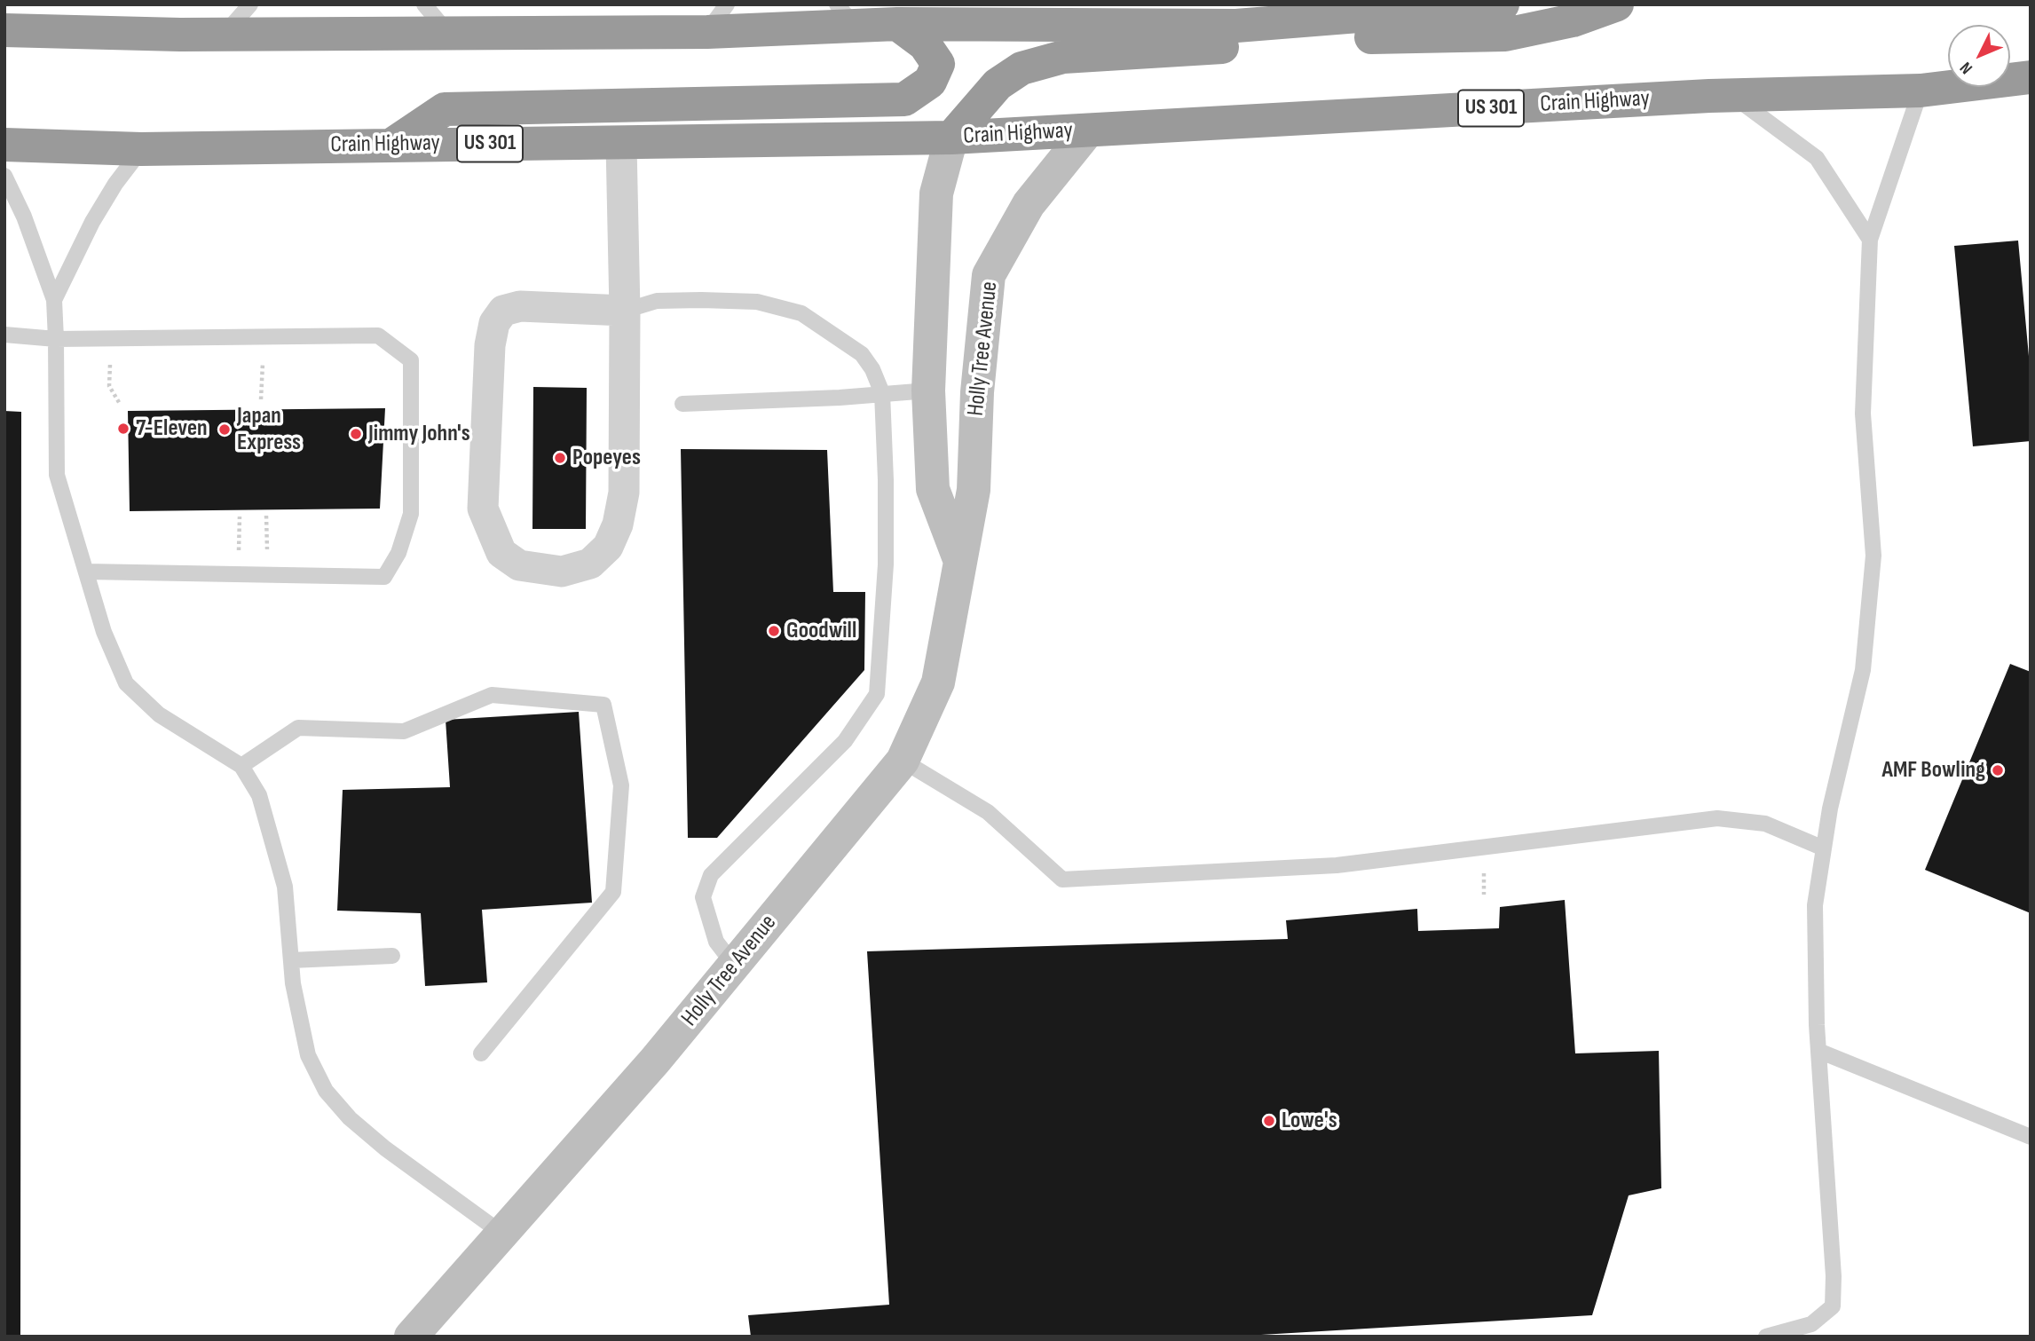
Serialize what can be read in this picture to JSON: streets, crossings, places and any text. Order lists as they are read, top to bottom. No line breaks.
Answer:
{"streets":{"highway":["Crain Highway","US 301"],"street":["Holly Tree Avenue"]},"crossings":[["Crain Highway","Holly Tree Avenue"]],"places":["7-Eleven","Japan Express","Jimmy John's","Popeyes","Goodwill","AMF Bowling","Lowe's"],"north":"bottom left"}
